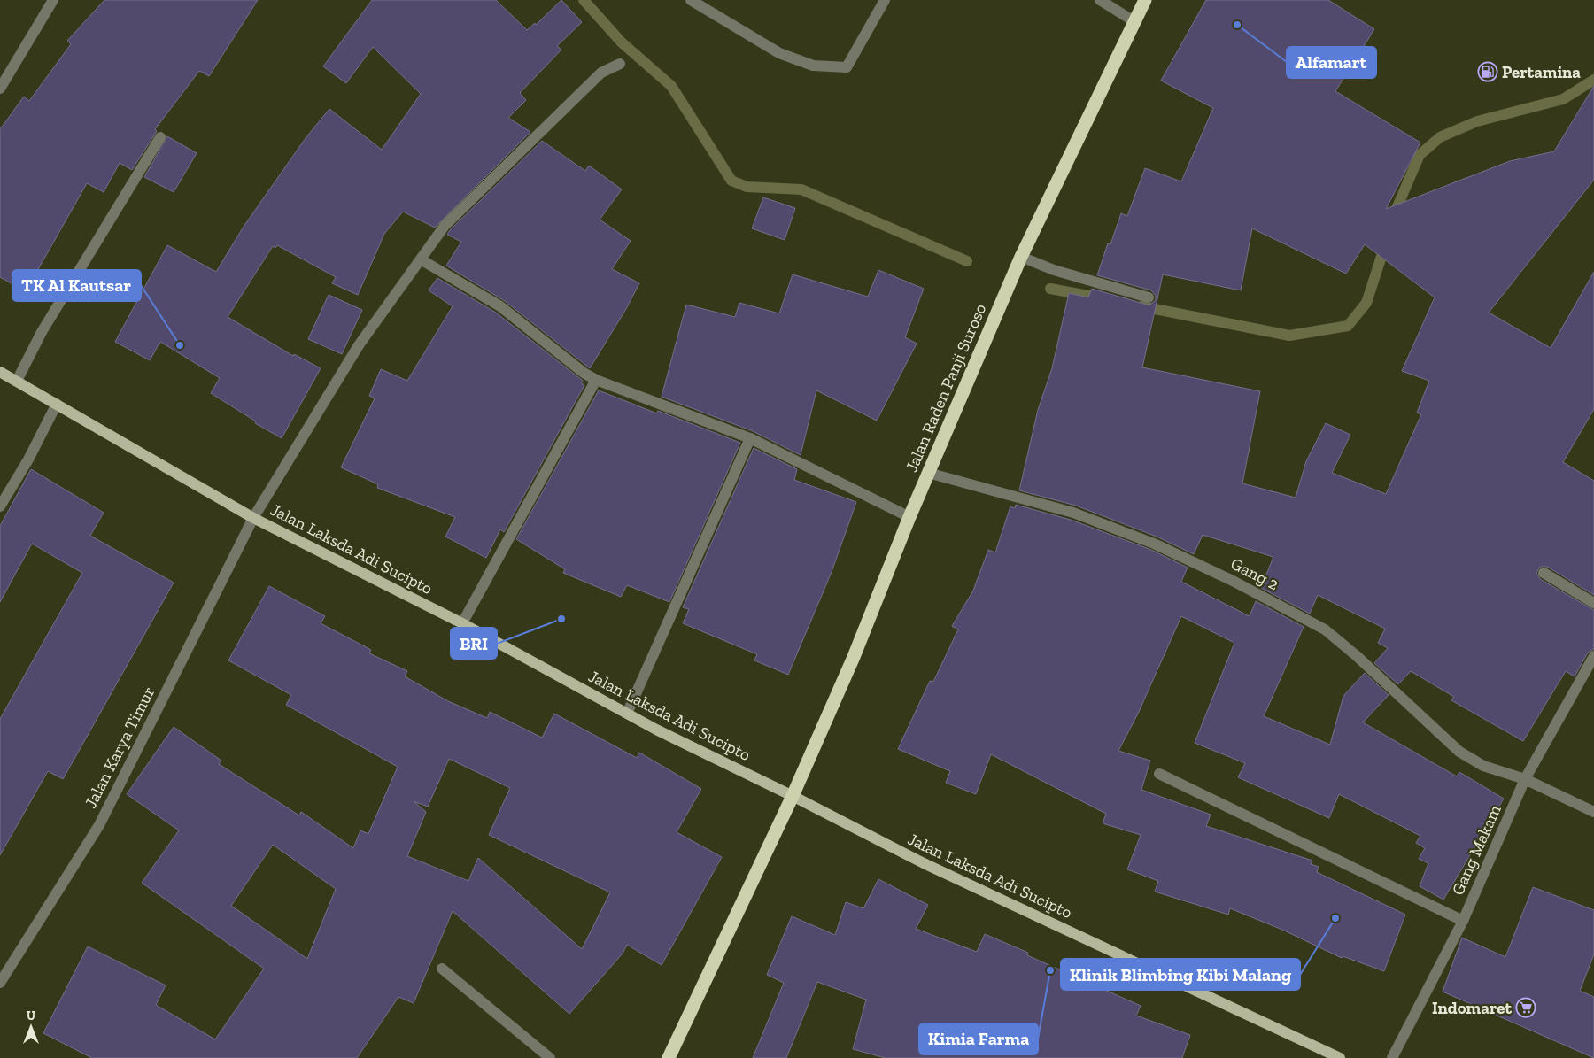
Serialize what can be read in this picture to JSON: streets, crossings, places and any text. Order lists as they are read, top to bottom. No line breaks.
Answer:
{"streets":{"highway":["Jalan Raden Panji Suroso"],"main road":["Jalan Laksda Adi Sucipto"],"street":["Gang 2","Jalan Karya Timur","Gang Makam"]},"crossings":[["Jalan Raden Panji Suroso","Jalan Laksda Adi Sucipto"],["Jalan Raden Panji Suroso","Gang 2"],["Jalan Laksda Adi Sucipto","Jalan Karya Timur"],["Gang 2","Gang Makam"]],"places":{"other":["Alfamart","TK Al Kautsar","BRI","Klinik Blimbing Kibi Malang","Kimia Farma"],"fuel station":["Pertamina"],"supermarket":["Indomaret"]},"north":"top"}
